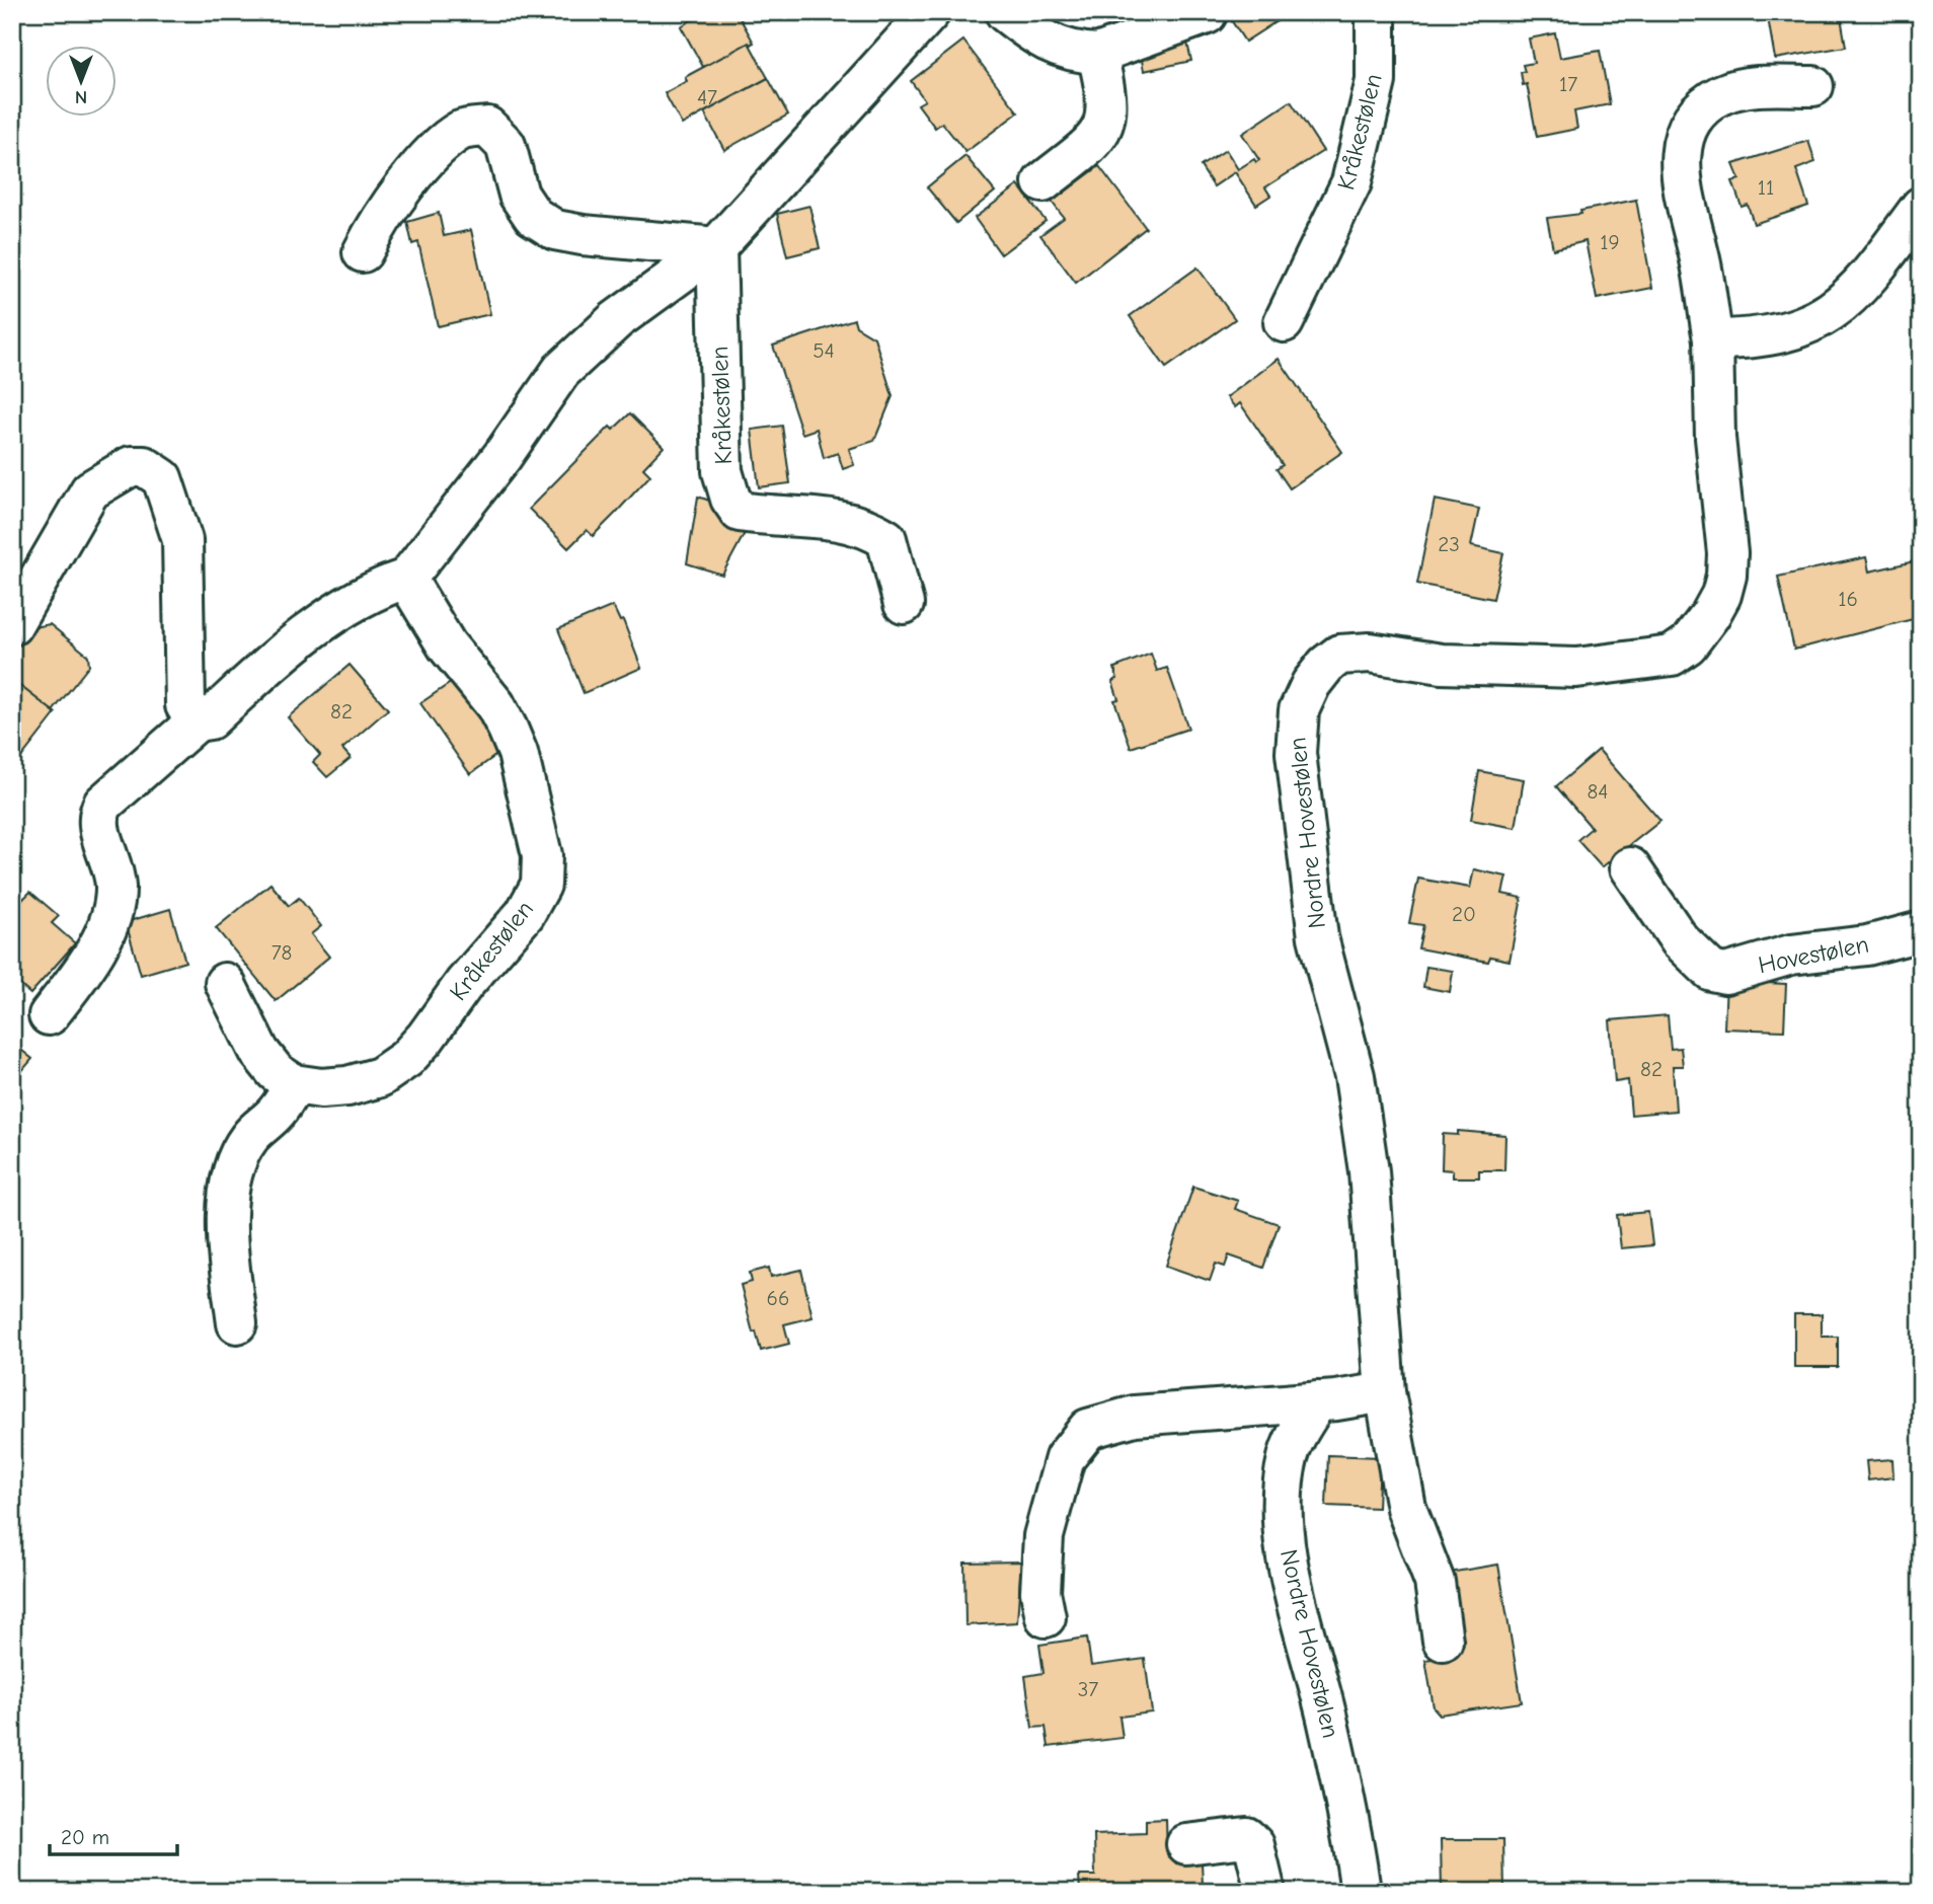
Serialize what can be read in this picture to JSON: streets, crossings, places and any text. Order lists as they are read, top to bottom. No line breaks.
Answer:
{"streets":{"lane":["Kråkestølen","Nordre Hovestølen","Hovestølen"]},"house_numbers":["17","47","11","19","54","23","16","82","84","20","78","82","66","37"],"scale_bar":"20 m","north":"bottom"}
